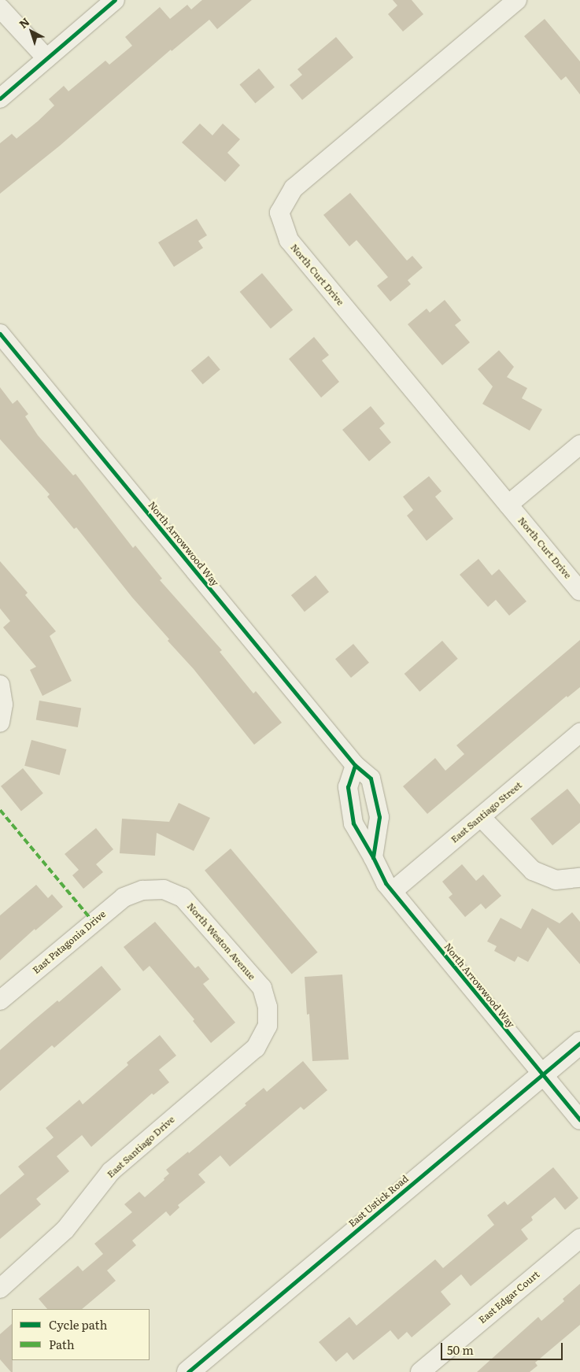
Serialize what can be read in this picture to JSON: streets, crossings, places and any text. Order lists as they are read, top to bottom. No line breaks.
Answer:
{"streets":{"main road":["East Ustick Road"],"street":["North Curt Drive","North Arrowwood Way","East Santiago Street","North Weston Avenue","East Patagonia Drive","East Santiago Drive","East Edgar Court"]},"crossings":[["North Arrowwood Way","East Santiago Street"],["North Arrowwood Way","East Ustick Road"],["North Weston Avenue","East Patagonia Drive"],["North Weston Avenue","East Santiago Drive"]],"legend":["Cycle path","Path"],"scale_bar":"50 m","north":"top left"}
